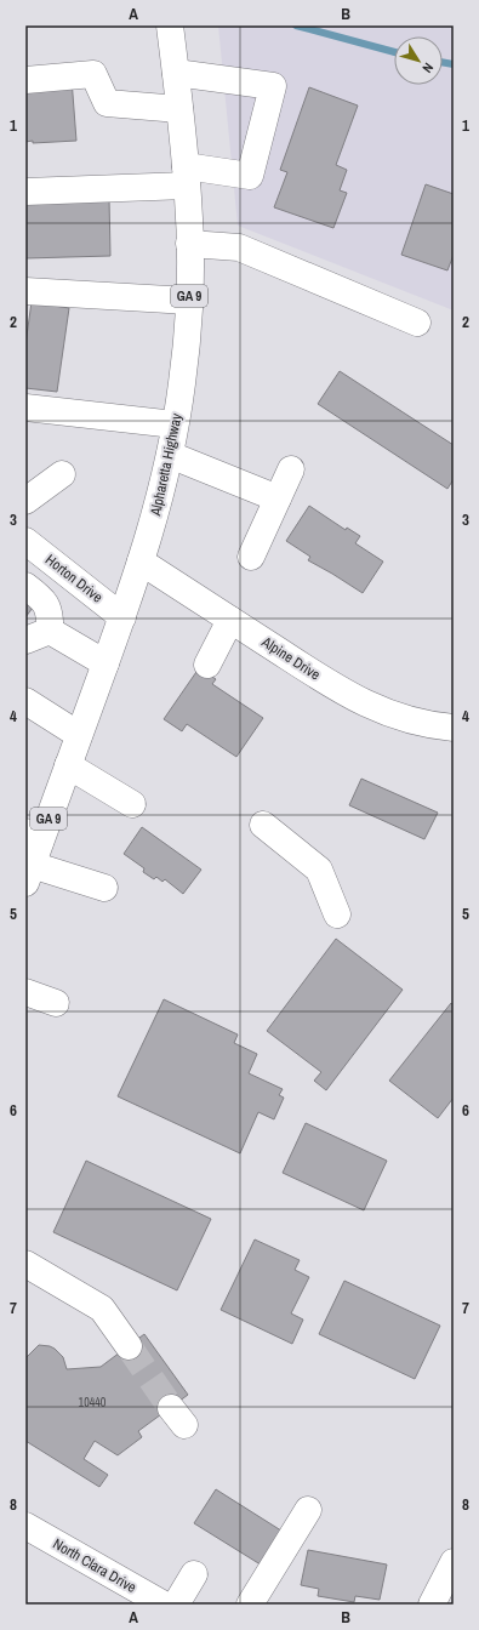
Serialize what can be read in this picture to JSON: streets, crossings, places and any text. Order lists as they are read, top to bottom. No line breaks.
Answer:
{"streets":{"main road":["GA 9","Alpharetta Highway","Horton Drive","Alpine Drive","North Clara Drive"]},"crossings":[["Alpharetta Highway","Horton Drive"],["Alpharetta Highway","Alpine Drive"]],"house_numbers":["10440"],"north":"bottom right","grid":{"columns":["A","B"],"rows":["1","2","3","4","5","6","7","8"]}}
